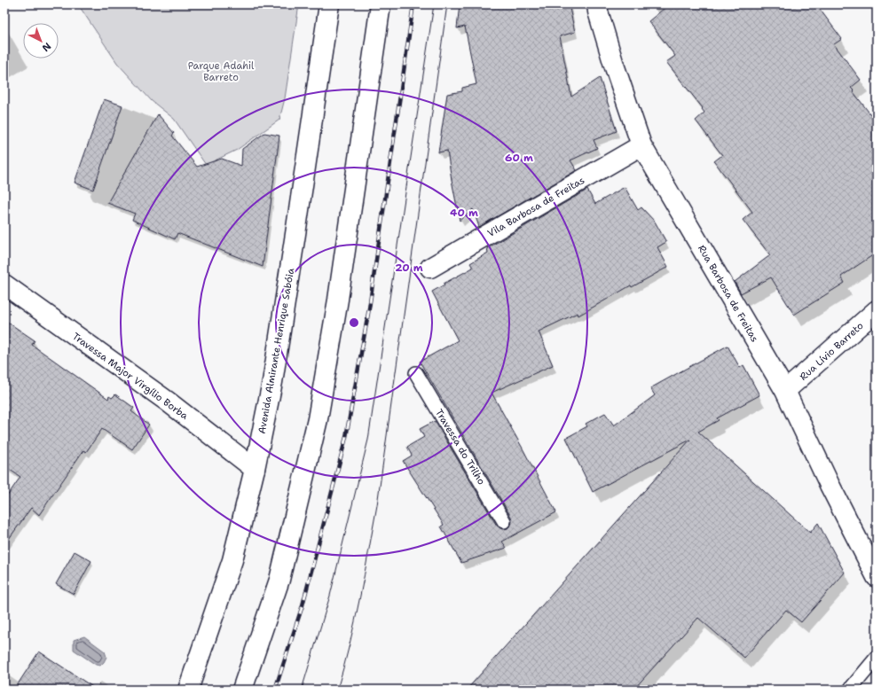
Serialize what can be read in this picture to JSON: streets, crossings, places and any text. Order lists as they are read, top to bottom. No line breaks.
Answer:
{"streets":{"main road":["Vila Barbosa de Freitas","Rua Barbosa de Freitas","Avenida Almirante Henrique Sabóia","Rua Lívio Barreto","Travessa Major Virgílio Borba"],"lane":["Travessa do Trilho"]},"crossings":[["Vila Barbosa de Freitas","Rua Barbosa de Freitas"],["Rua Barbosa de Freitas","Rua Lívio Barreto"],["Avenida Almirante Henrique Sabóia","Travessa Major Virgílio Borba"]],"parks":["Parque Adahil Barreto"],"north":"bottom right","rings":["60 m","40 m","20 m"]}
